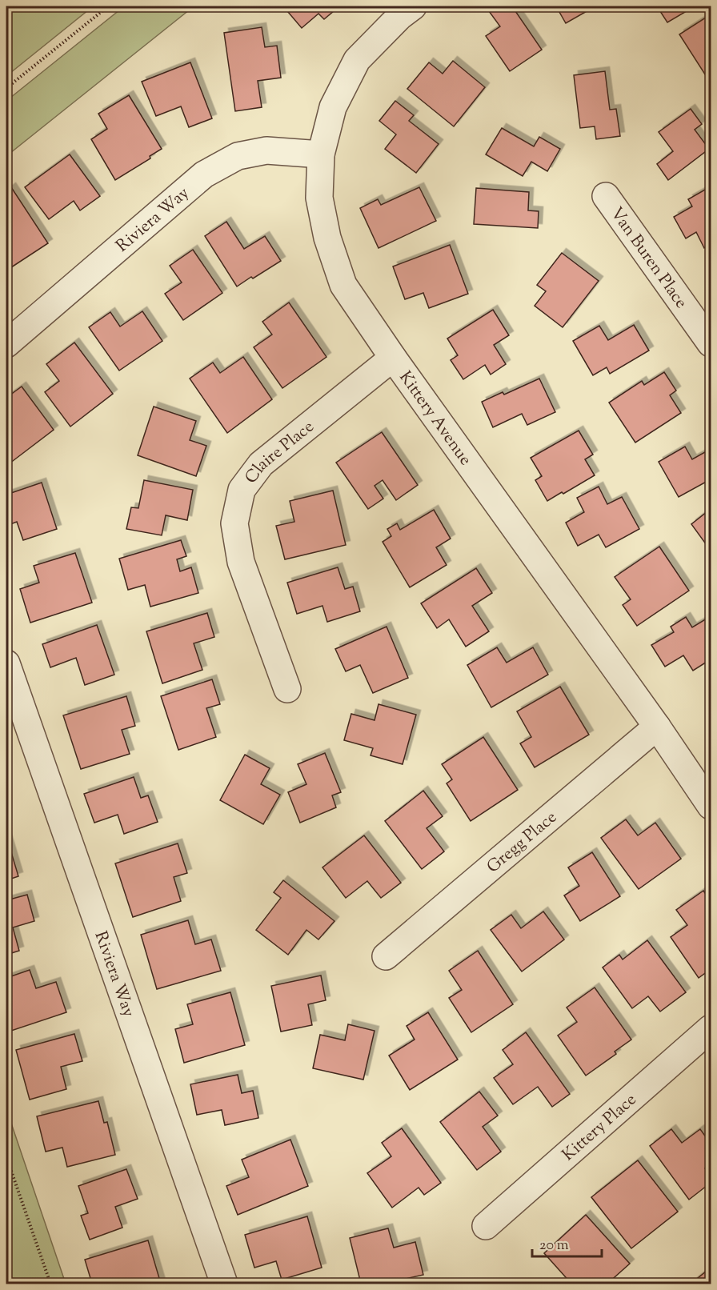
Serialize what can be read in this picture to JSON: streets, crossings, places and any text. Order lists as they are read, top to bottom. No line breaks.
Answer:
{"streets":{"street":["Riviera Way","Van Buren Place","Kittery Avenue","Claire Place","Gregg Place","Kittery Place"]},"crossings":[["Riviera Way","Kittery Avenue"],["Kittery Avenue","Claire Place"],["Kittery Avenue","Gregg Place"]],"scale_bar":"20 m"}
